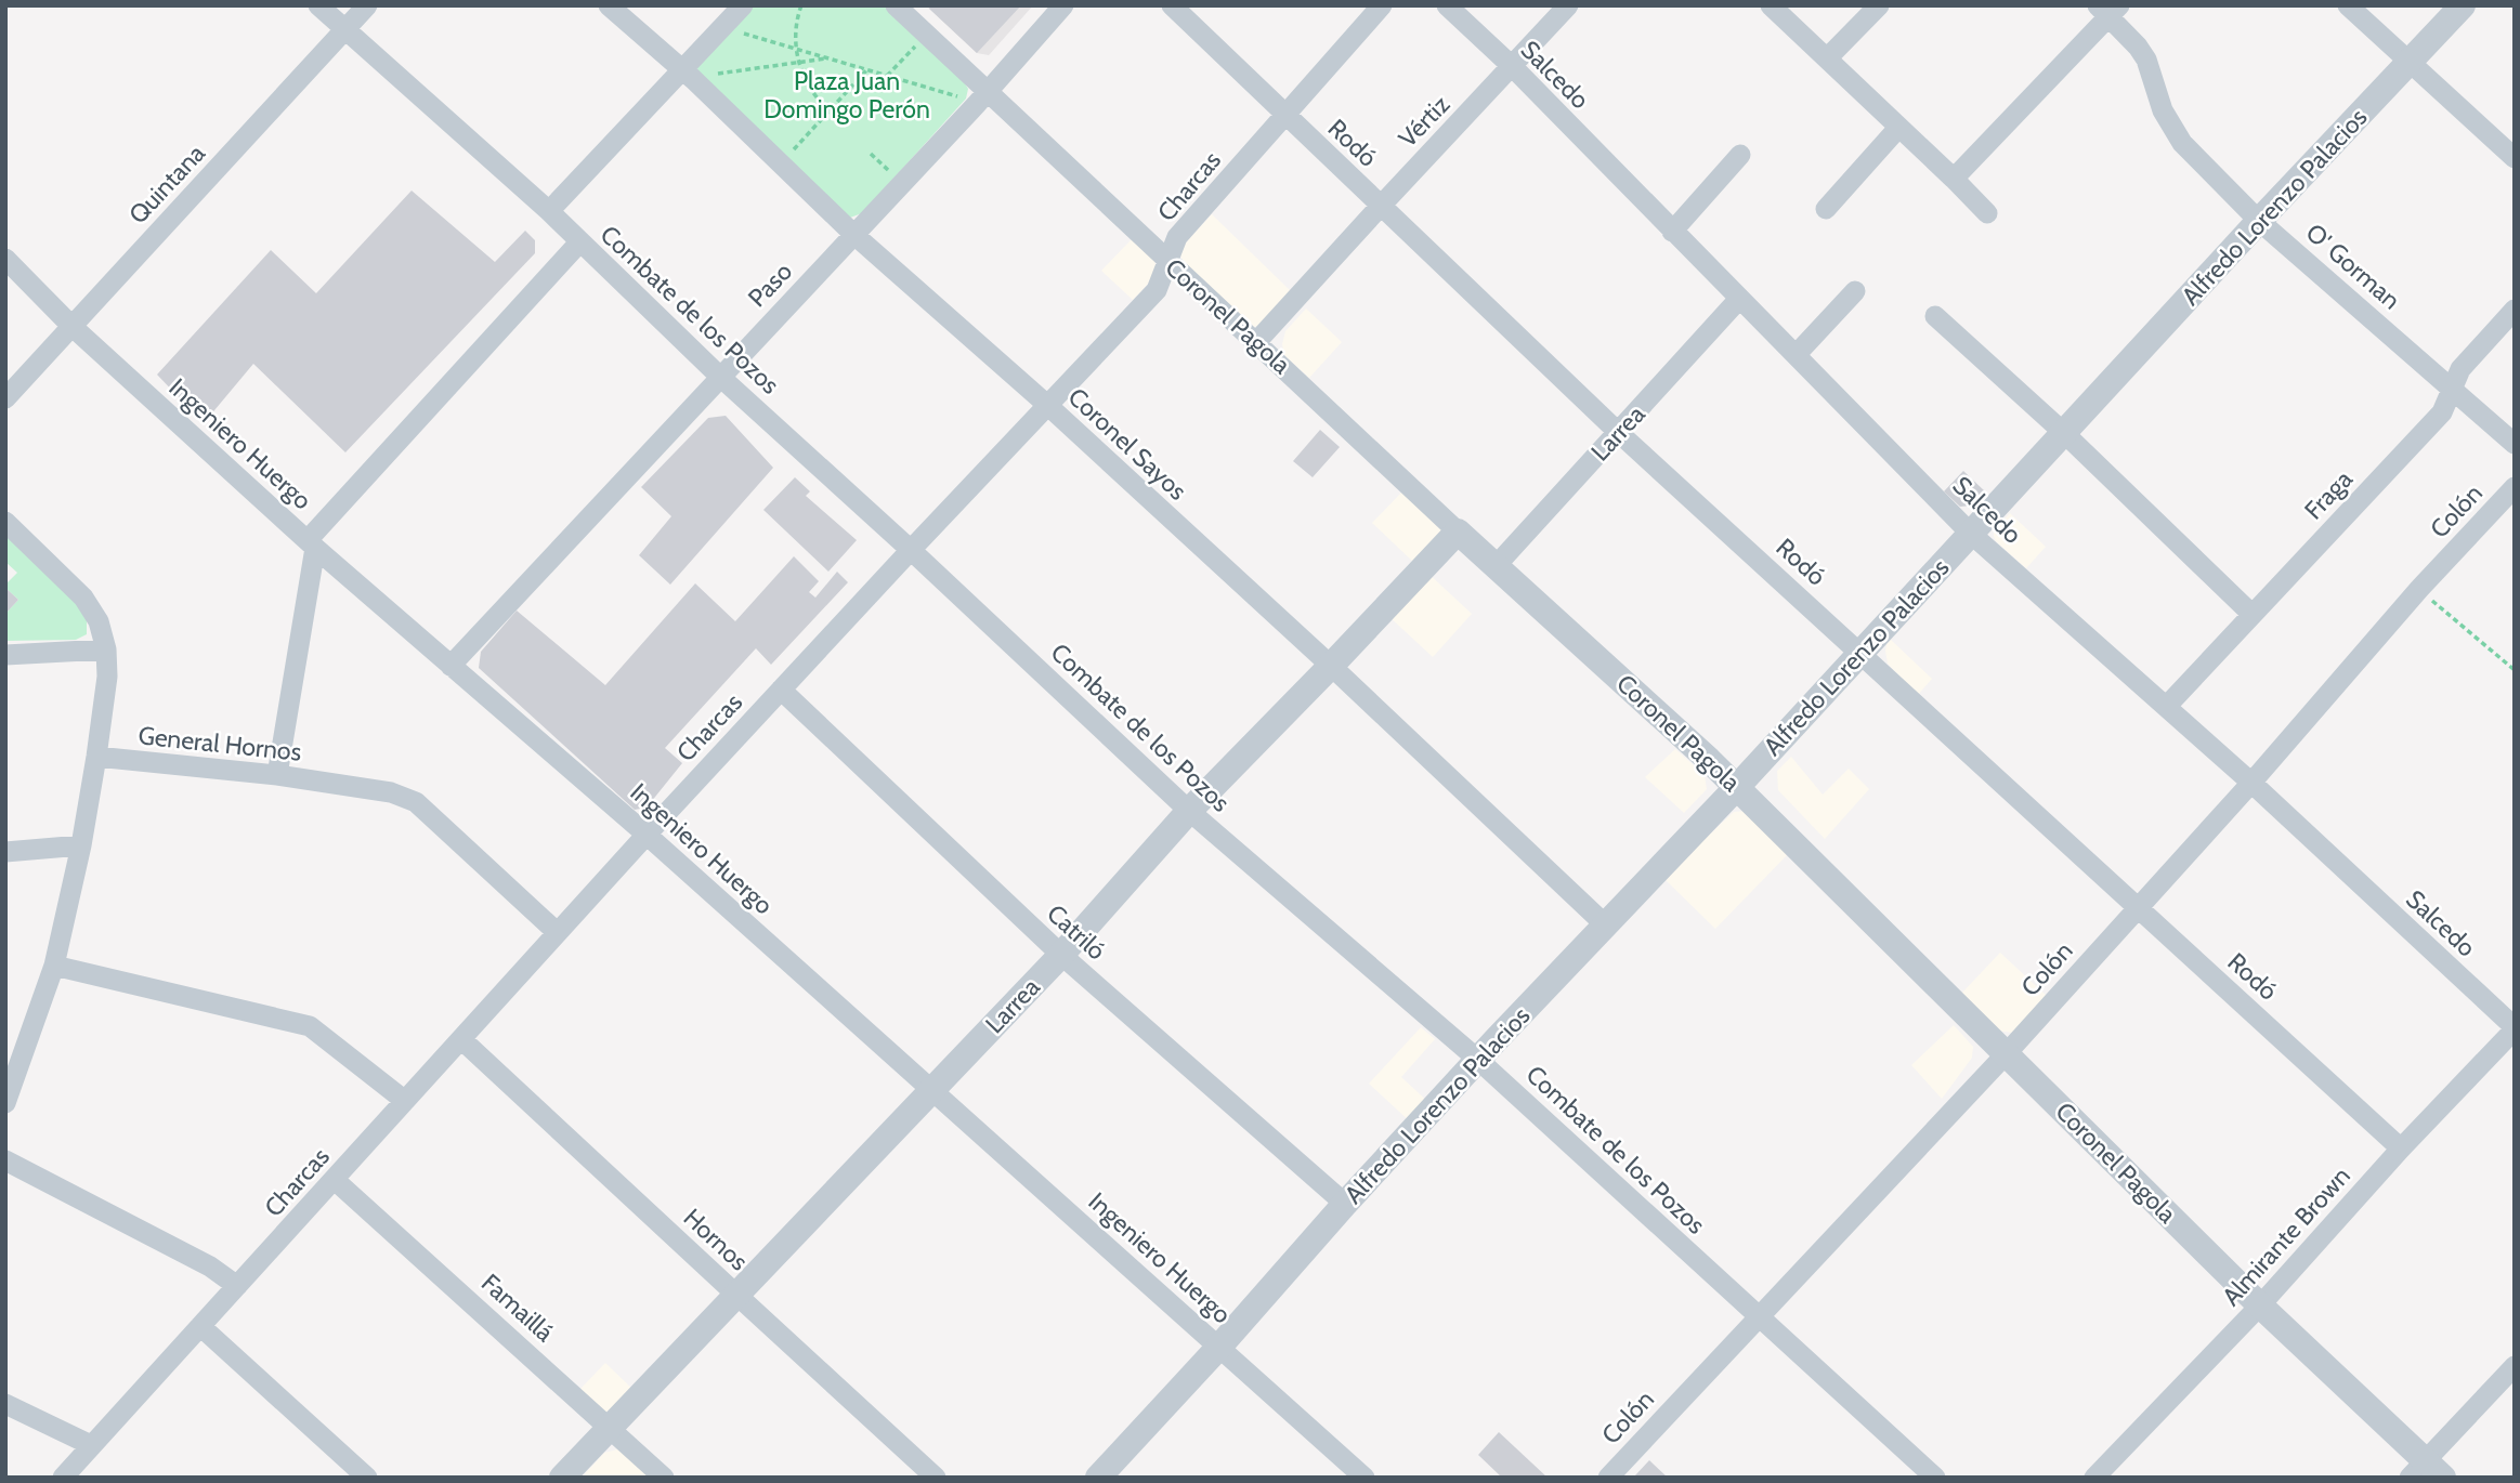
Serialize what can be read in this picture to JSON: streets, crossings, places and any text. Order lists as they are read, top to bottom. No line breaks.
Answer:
{"streets":{"street":["Salcedo","Vértiz","Rodó","Quintana","Charcas","Alfredo Lorenzo Palacios","O' Gorman","Paso","Combate de los Pozos","Coronel Pagola","Larrea","Ingeniero Huergo","Coronel Sayos","Fraga","Colón","General Hornos","Catriló","Almirante Brown","Hornos","Famaillá"]},"crossings":[["Salcedo","Vértiz"],["Salcedo","Alfredo Lorenzo Palacios"],["Salcedo","Larrea"],["Salcedo","Fraga"],["Salcedo","Colón"],["Salcedo","Almirante Brown"],["Vértiz","Rodó"],["Vértiz","Coronel Pagola"],["Rodó","Charcas"],["Rodó","Alfredo Lorenzo Palacios"],["Rodó","Larrea"],["Rodó","Colón"],["Rodó","Almirante Brown"],["Quintana","Combate de los Pozos"],["Quintana","Ingeniero Huergo"],["Charcas","Combate de los Pozos"],["Charcas","Coronel Pagola"],["Charcas","Ingeniero Huergo"],["Charcas","Coronel Sayos"],["Charcas","General Hornos"],["Charcas","Catriló"],["Charcas","Hornos"],["Charcas","Famaillá"],["Alfredo Lorenzo Palacios","O' Gorman"],["Alfredo Lorenzo Palacios","Combate de los Pozos"],["Alfredo Lorenzo Palacios","Coronel Pagola"],["Alfredo Lorenzo Palacios","Ingeniero Huergo"],["Alfredo Lorenzo Palacios","Coronel Sayos"],["Alfredo Lorenzo Palacios","Catriló"],["O' Gorman","Fraga"],["Paso","Combate de los Pozos"],["Paso","Coronel Pagola"],["Paso","Ingeniero Huergo"],["Paso","Coronel Sayos"],["Combate de los Pozos","Larrea"],["Combate de los Pozos","Colón"],["Coronel Pagola","Larrea"],["Coronel Pagola","Colón"],["Coronel Pagola","Almirante Brown"],["Larrea","Ingeniero Huergo"],["Larrea","Coronel Sayos"],["Larrea","Catriló"],["Larrea","Hornos"],["Larrea","Famaillá"]],"parks":["Plaza Juan Domingo Perón"]}
